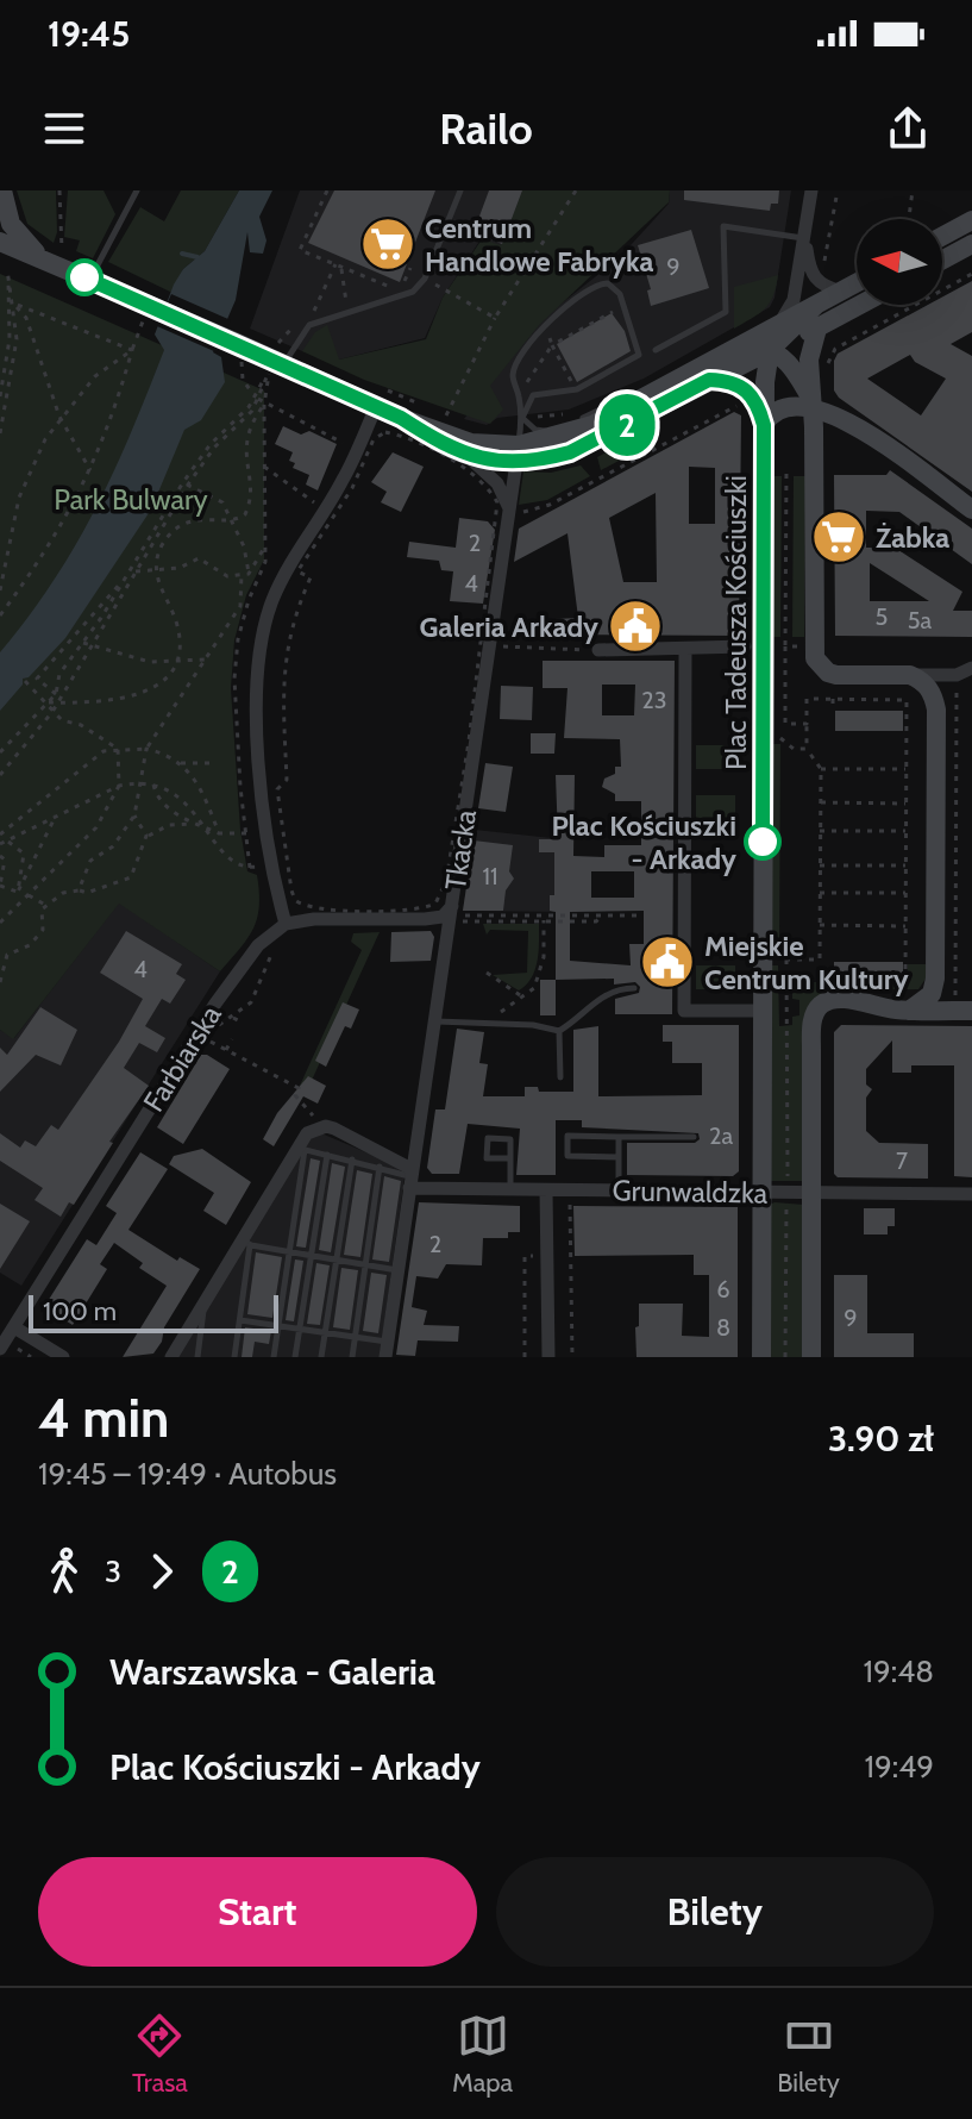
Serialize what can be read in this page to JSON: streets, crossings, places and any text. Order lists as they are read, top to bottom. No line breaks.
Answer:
{"streets":{"street":["Plac Tadeusza Kościuszki","Tkacka","Farbiarska","Grunwaldzka"]},"crossings":[["Plac Tadeusza Kościuszki","Grunwaldzka"],["Tkacka","Grunwaldzka"]],"parks":["Park Bulwary"],"places":{"supermarket":["Centrum Handlowe Fabryka","Żabka"],"public building":["Galeria Arkady","Miejskie Centrum Kultury"],"other":["Plac Kościuszki - Arkady"]},"lines":["bus line 2"],"house_numbers":["9","2","4","5","5a","23","11","4","2a","7","2","6","9","8"],"scale_bar":"100 m","north":"left","page":{"status":"19:45","header":"Railo","on_map":"2","scale":"100 m","heading":["4 min","19:45 – 19:49 · Autobus","3.90 zł"],"legs":["3","2"],"list":[{"name":"Warszawska - Galeria","value":"19:48"},{"name":"Plac Kościuszki - Arkady","value":"19:49"}],"buttons":["Start","Bilety"],"tabs":["Trasa","Mapa","Bilety"]}}
